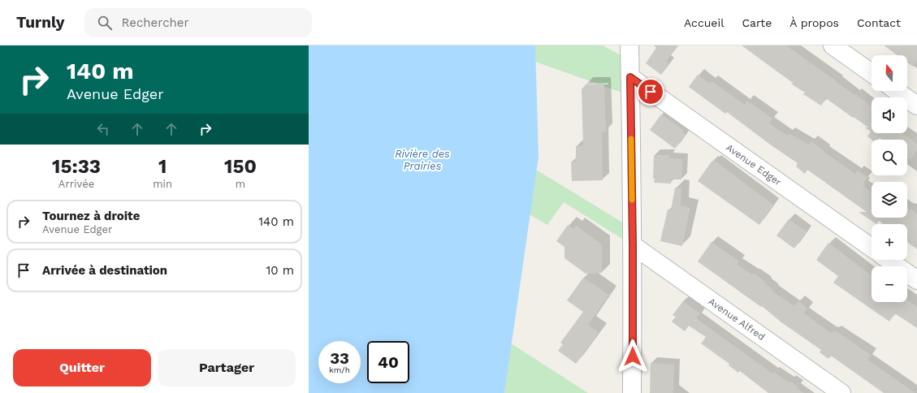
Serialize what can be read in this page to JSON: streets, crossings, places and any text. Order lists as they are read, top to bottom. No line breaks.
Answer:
{"streets":{"street":["Avenue Edger","Avenue Alfred"]},"water":["Rivière des Prairies"],"north":"top","page":{"header":"Turnly","search":"Rechercher","nav":["Accueil","Carte","À propos","Contact"],"turn":["140 m","Avenue Edger"],"map_buttons":["+","−"],"eta":["15:33","Arrivée","1","min","150","m"],"list":[{"name":"Tournez à droite","note":"Avenue Edger","value":"140 m"},{"name":"Arrivée à destination","value":"10 m"}],"speed":"33 km/h","limit":"40","buttons":["Quitter","Partager"]}}
